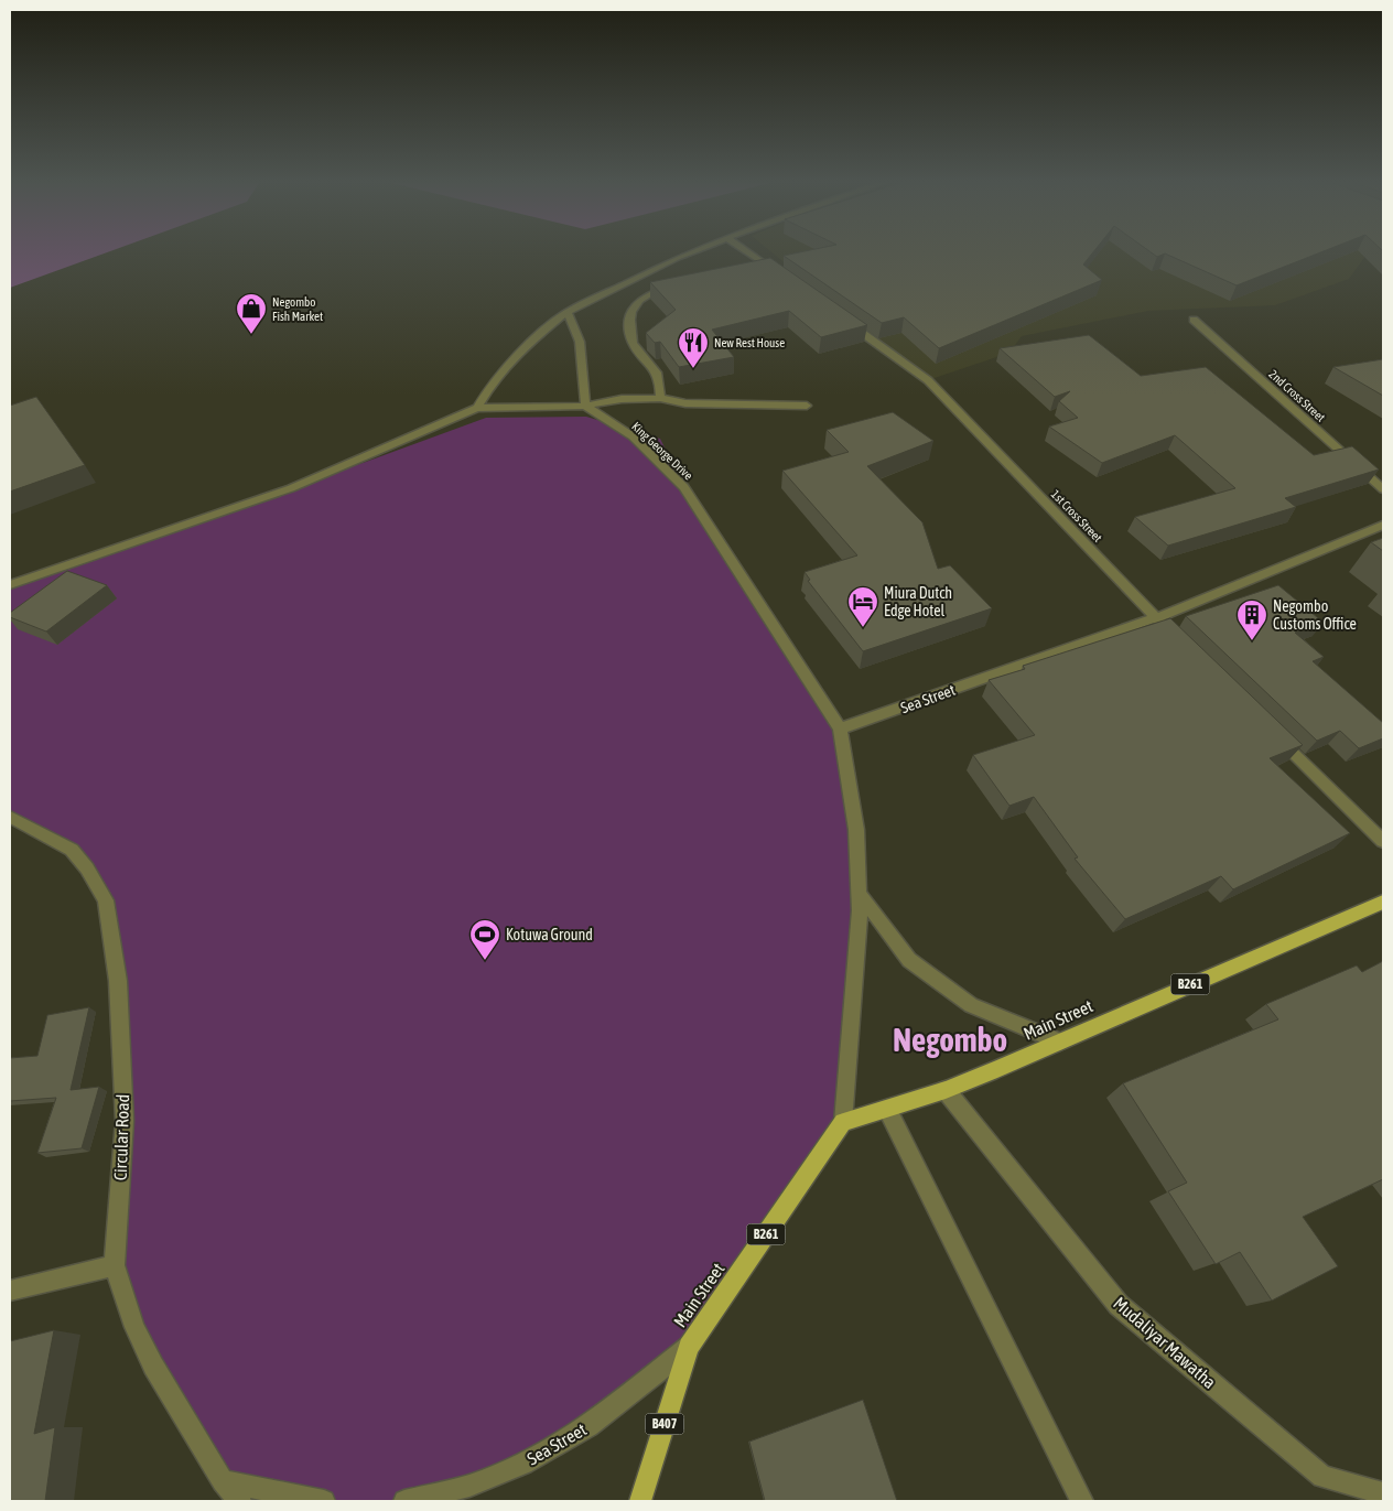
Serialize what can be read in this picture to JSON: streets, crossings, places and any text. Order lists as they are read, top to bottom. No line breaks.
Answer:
{"streets":{"main road":["B261","Main Street","B407"],"street":["2nd Cross Street","King George Drive","1st Cross Street","Sea Street","Circular Road","Mudaliyar Mawatha"]},"crossings":[["King George Drive","Sea Street"],["1st Cross Street","Sea Street"],["Sea Street","Main Street"],["Sea Street","B407"],["Main Street","Mudaliyar Mawatha"],["Main Street","B407"]],"districts":["Negombo"],"places":{"shop":["Negombo Fish Market"],"restaurant":["New Rest House"],"hotel":["Miura Dutch Edge Hotel"],"building":["Negombo Customs Office"],"sports":["Kotuwa Ground"]}}
